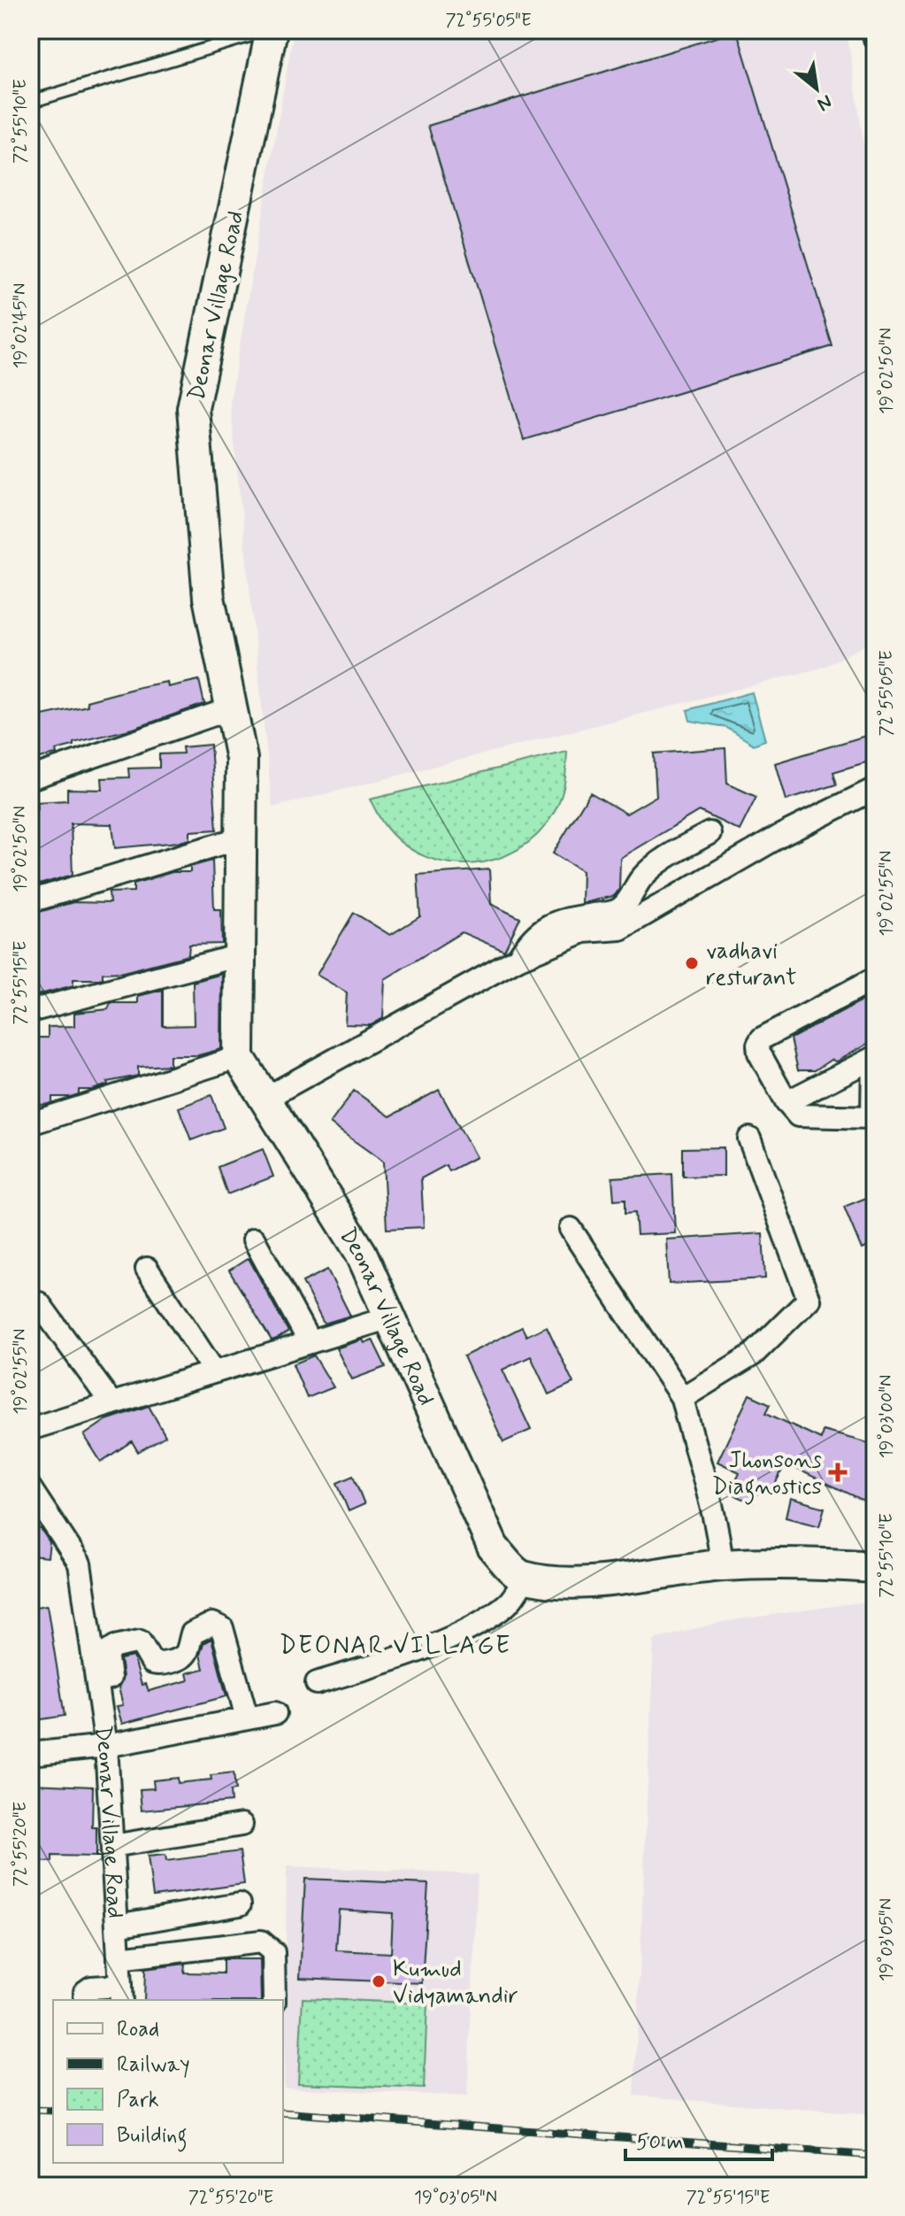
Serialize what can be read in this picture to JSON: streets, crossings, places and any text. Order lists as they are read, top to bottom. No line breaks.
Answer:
{"streets":{"main road":["Deonar Village Road"]},"districts":["DEONAR VILLAGE"],"places":{"other":["vadhavi resturant","Kumud Vidyamandir"],"health":["Jhonsons Diagnostics"]},"legend":["Road","Railway","Park","Building"],"scale_bar":"50 m","north":"bottom right","coordinates":["72°55'05\"E","72°55'10\"E","19°02'45\"N","19°02'50\"N","19°02'55\"N","72°55'15\"E","19°03'00\"N","72°55'20\"E","19°03'05\"N"]}
